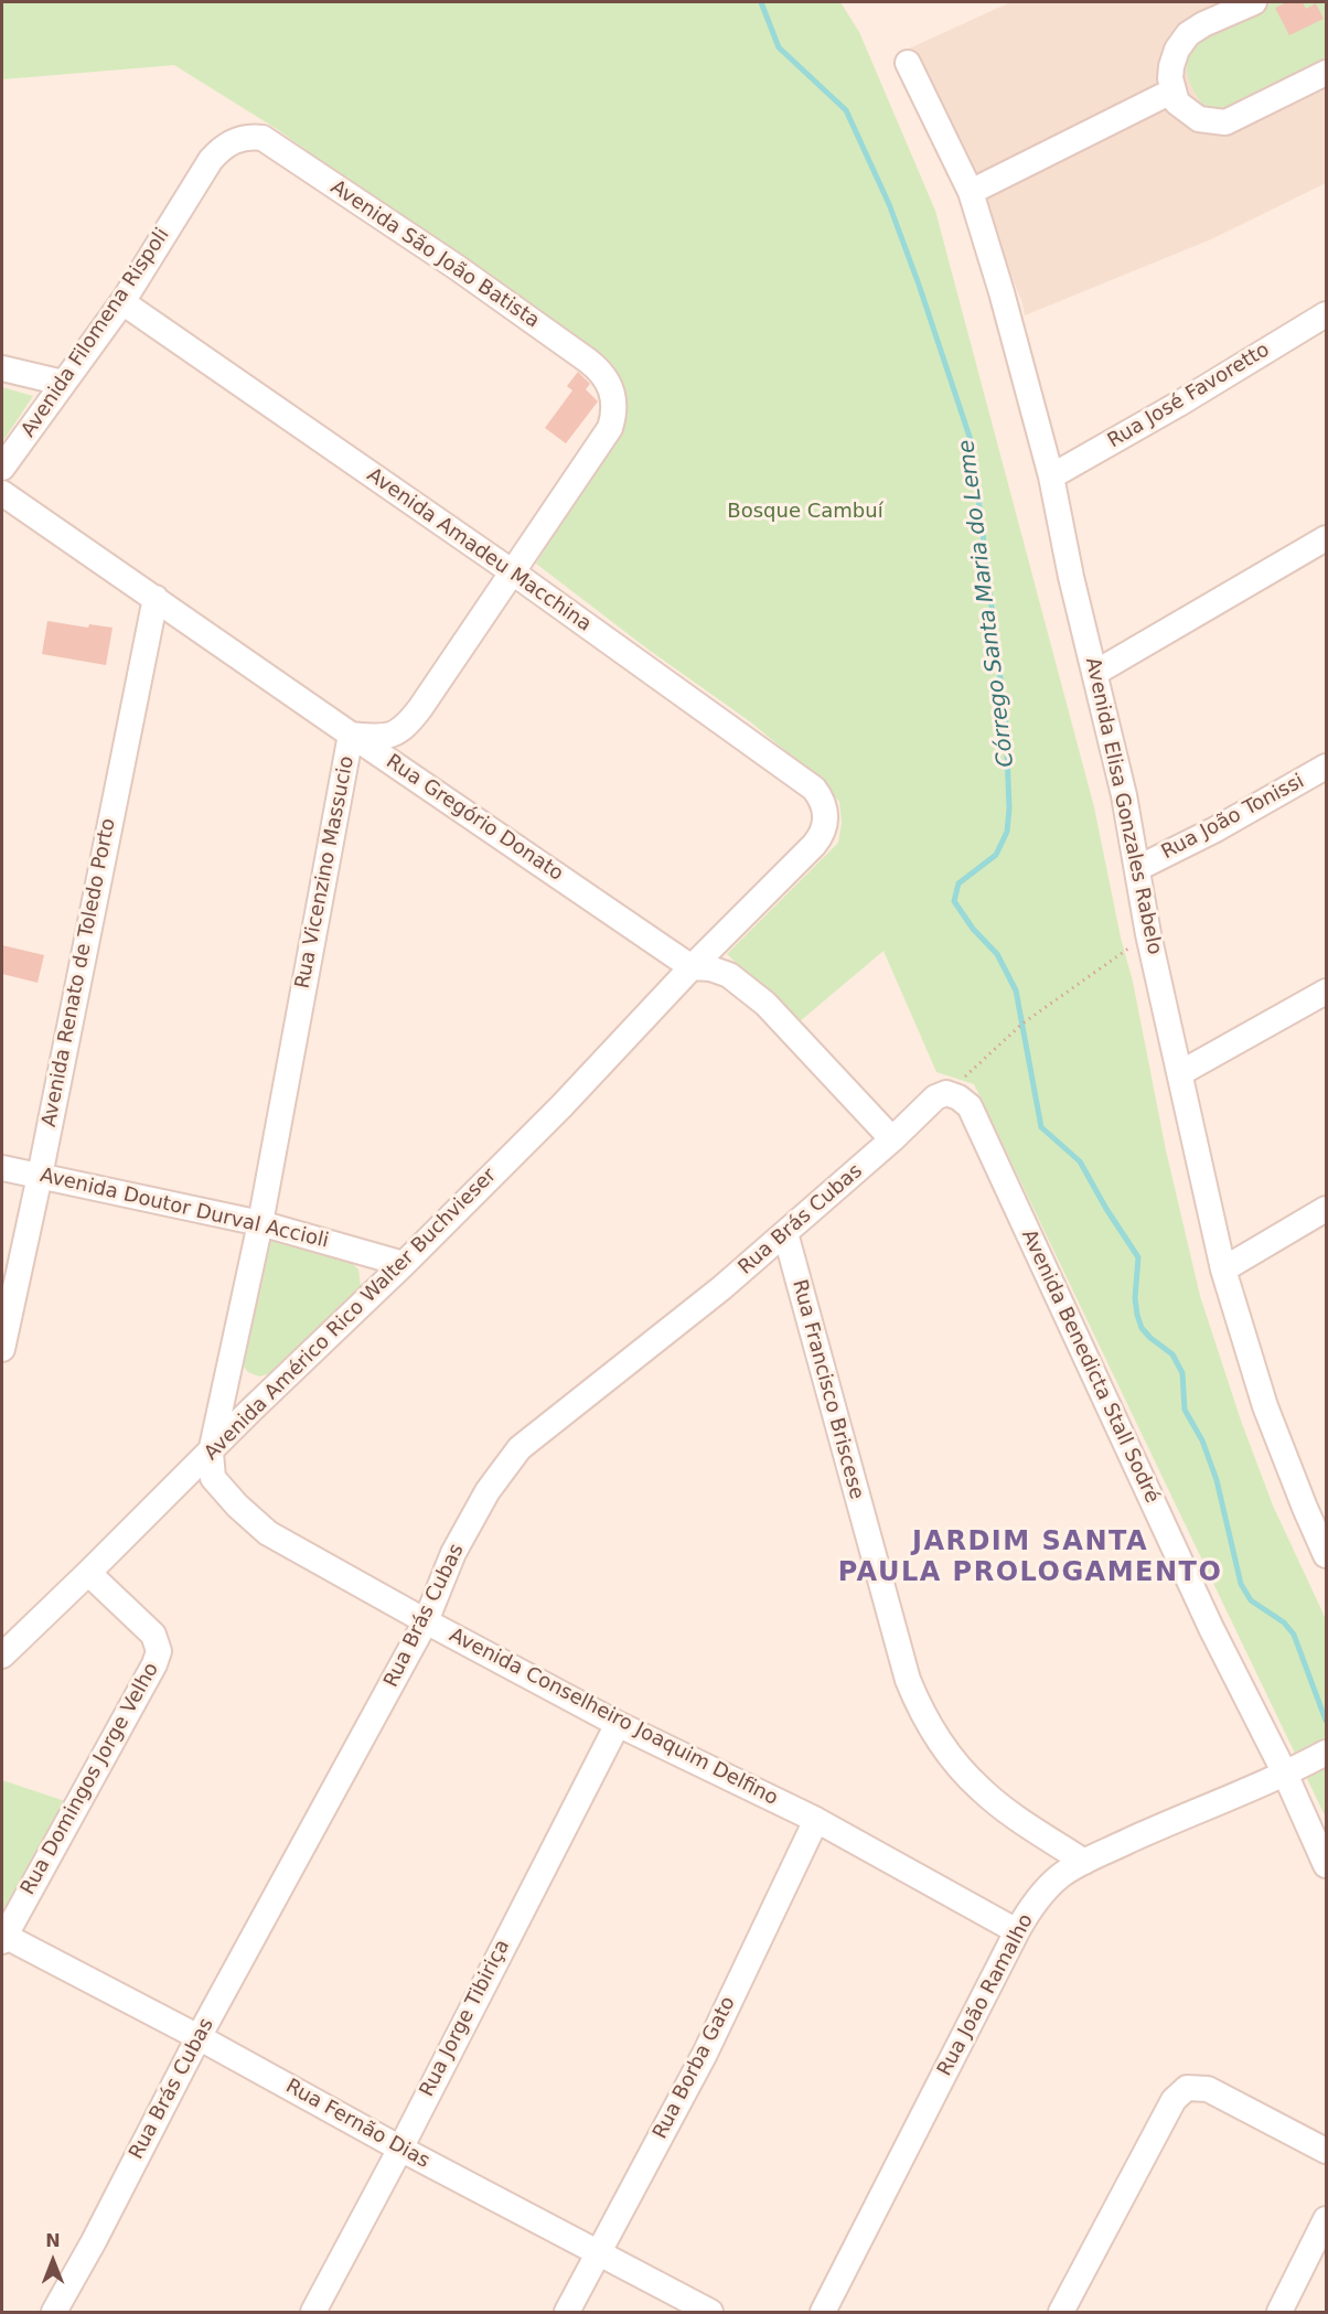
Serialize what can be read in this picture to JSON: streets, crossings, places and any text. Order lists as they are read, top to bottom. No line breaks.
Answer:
{"streets":{"street":["Avenida São João Batista","Avenida Filomena Rispoli","Rua José Favoretto","Avenida Amadeu Macchina","Avenida Elisa Gonzales Rabelo","Rua João Tonissi","Rua Gregório Donato","Rua Vicenzino Massucio","Avenida Renato de Toledo Porto","Avenida Doutor Durval Accioli","Rua Brás Cubas","Avenida Américo Rico Walter Buchvieser","Avenida Benedicta Stall Sodré","Rua Francisco Briscese","Avenida Conselheiro Joaquim Delfino","Rua Domingos Jorge Velho","Rua João Ramalho","Rua Jorge Tibiriça","Rua Borba Gato","Rua Fernão Dias"]},"crossings":[["Avenida São João Batista","Avenida Filomena Rispoli"],["Avenida São João Batista","Rua Vicenzino Massucio"],["Avenida Filomena Rispoli","Avenida Amadeu Macchina"],["Rua José Favoretto","Avenida Elisa Gonzales Rabelo"],["Avenida Amadeu Macchina","Rua Vicenzino Massucio"],["Avenida Amadeu Macchina","Avenida Américo Rico Walter Buchvieser"],["Avenida Elisa Gonzales Rabelo","Rua João Tonissi"],["Rua Gregório Donato","Rua Vicenzino Massucio"],["Rua Gregório Donato","Avenida Renato de Toledo Porto"],["Rua Gregório Donato","Rua Brás Cubas"],["Rua Gregório Donato","Avenida Américo Rico Walter Buchvieser"],["Rua Vicenzino Massucio","Avenida Doutor Durval Accioli"],["Rua Vicenzino Massucio","Avenida Américo Rico Walter Buchvieser"],["Rua Vicenzino Massucio","Avenida Conselheiro Joaquim Delfino"],["Avenida Renato de Toledo Porto","Avenida Doutor Durval Accioli"],["Avenida Doutor Durval Accioli","Avenida Américo Rico Walter Buchvieser"],["Rua Brás Cubas","Avenida Benedicta Stall Sodré"],["Rua Brás Cubas","Rua Francisco Briscese"],["Rua Brás Cubas","Avenida Conselheiro Joaquim Delfino"],["Rua Brás Cubas","Rua Fernão Dias"],["Avenida Américo Rico Walter Buchvieser","Avenida Conselheiro Joaquim Delfino"],["Avenida Américo Rico Walter Buchvieser","Rua Domingos Jorge Velho"],["Avenida Benedicta Stall Sodré","Rua João Ramalho"],["Rua Francisco Briscese","Rua João Ramalho"],["Avenida Conselheiro Joaquim Delfino","Rua João Ramalho"],["Avenida Conselheiro Joaquim Delfino","Rua Jorge Tibiriça"],["Avenida Conselheiro Joaquim Delfino","Rua Borba Gato"],["Rua Domingos Jorge Velho","Rua Fernão Dias"],["Rua Jorge Tibiriça","Rua Fernão Dias"],["Rua Borba Gato","Rua Fernão Dias"]],"districts":["JARDIM SANTA PAULA PROLOGAMENTO"],"water":["Córrego Santa Maria do Leme"],"parks":["Bosque Cambuí"],"north":"top"}
